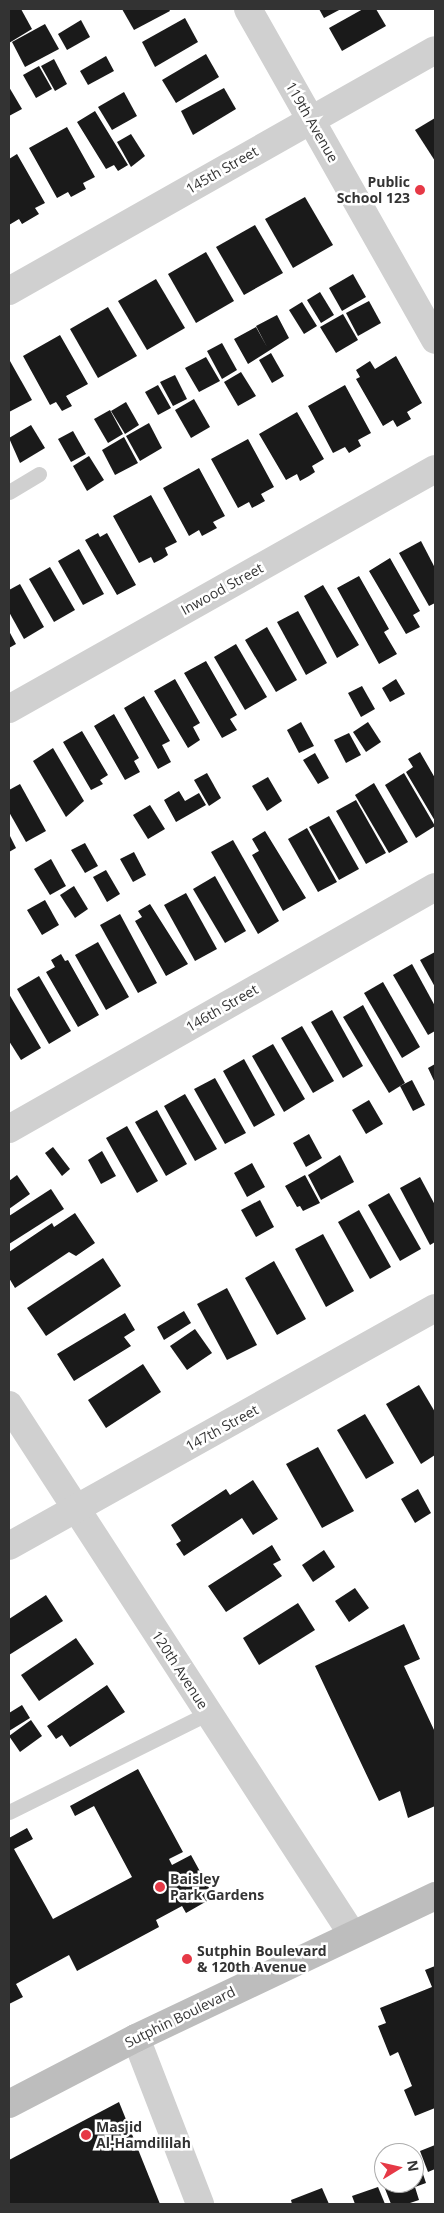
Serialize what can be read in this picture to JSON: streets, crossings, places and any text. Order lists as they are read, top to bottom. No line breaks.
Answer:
{"streets":{"main road":["Sutphin Boulevard"],"street":["119th Avenue","145th Street","Inwood Street","146th Street","147th Street","120th Avenue"]},"crossings":[["119th Avenue","145th Street"],["147th Street","120th Avenue"],["120th Avenue","Sutphin Boulevard"]],"places":["Public School 123","Baisley Park Gardens","Sutphin Boulevard & 120th Avenue","Masjid Al-Hamdililah"],"north":"right"}
